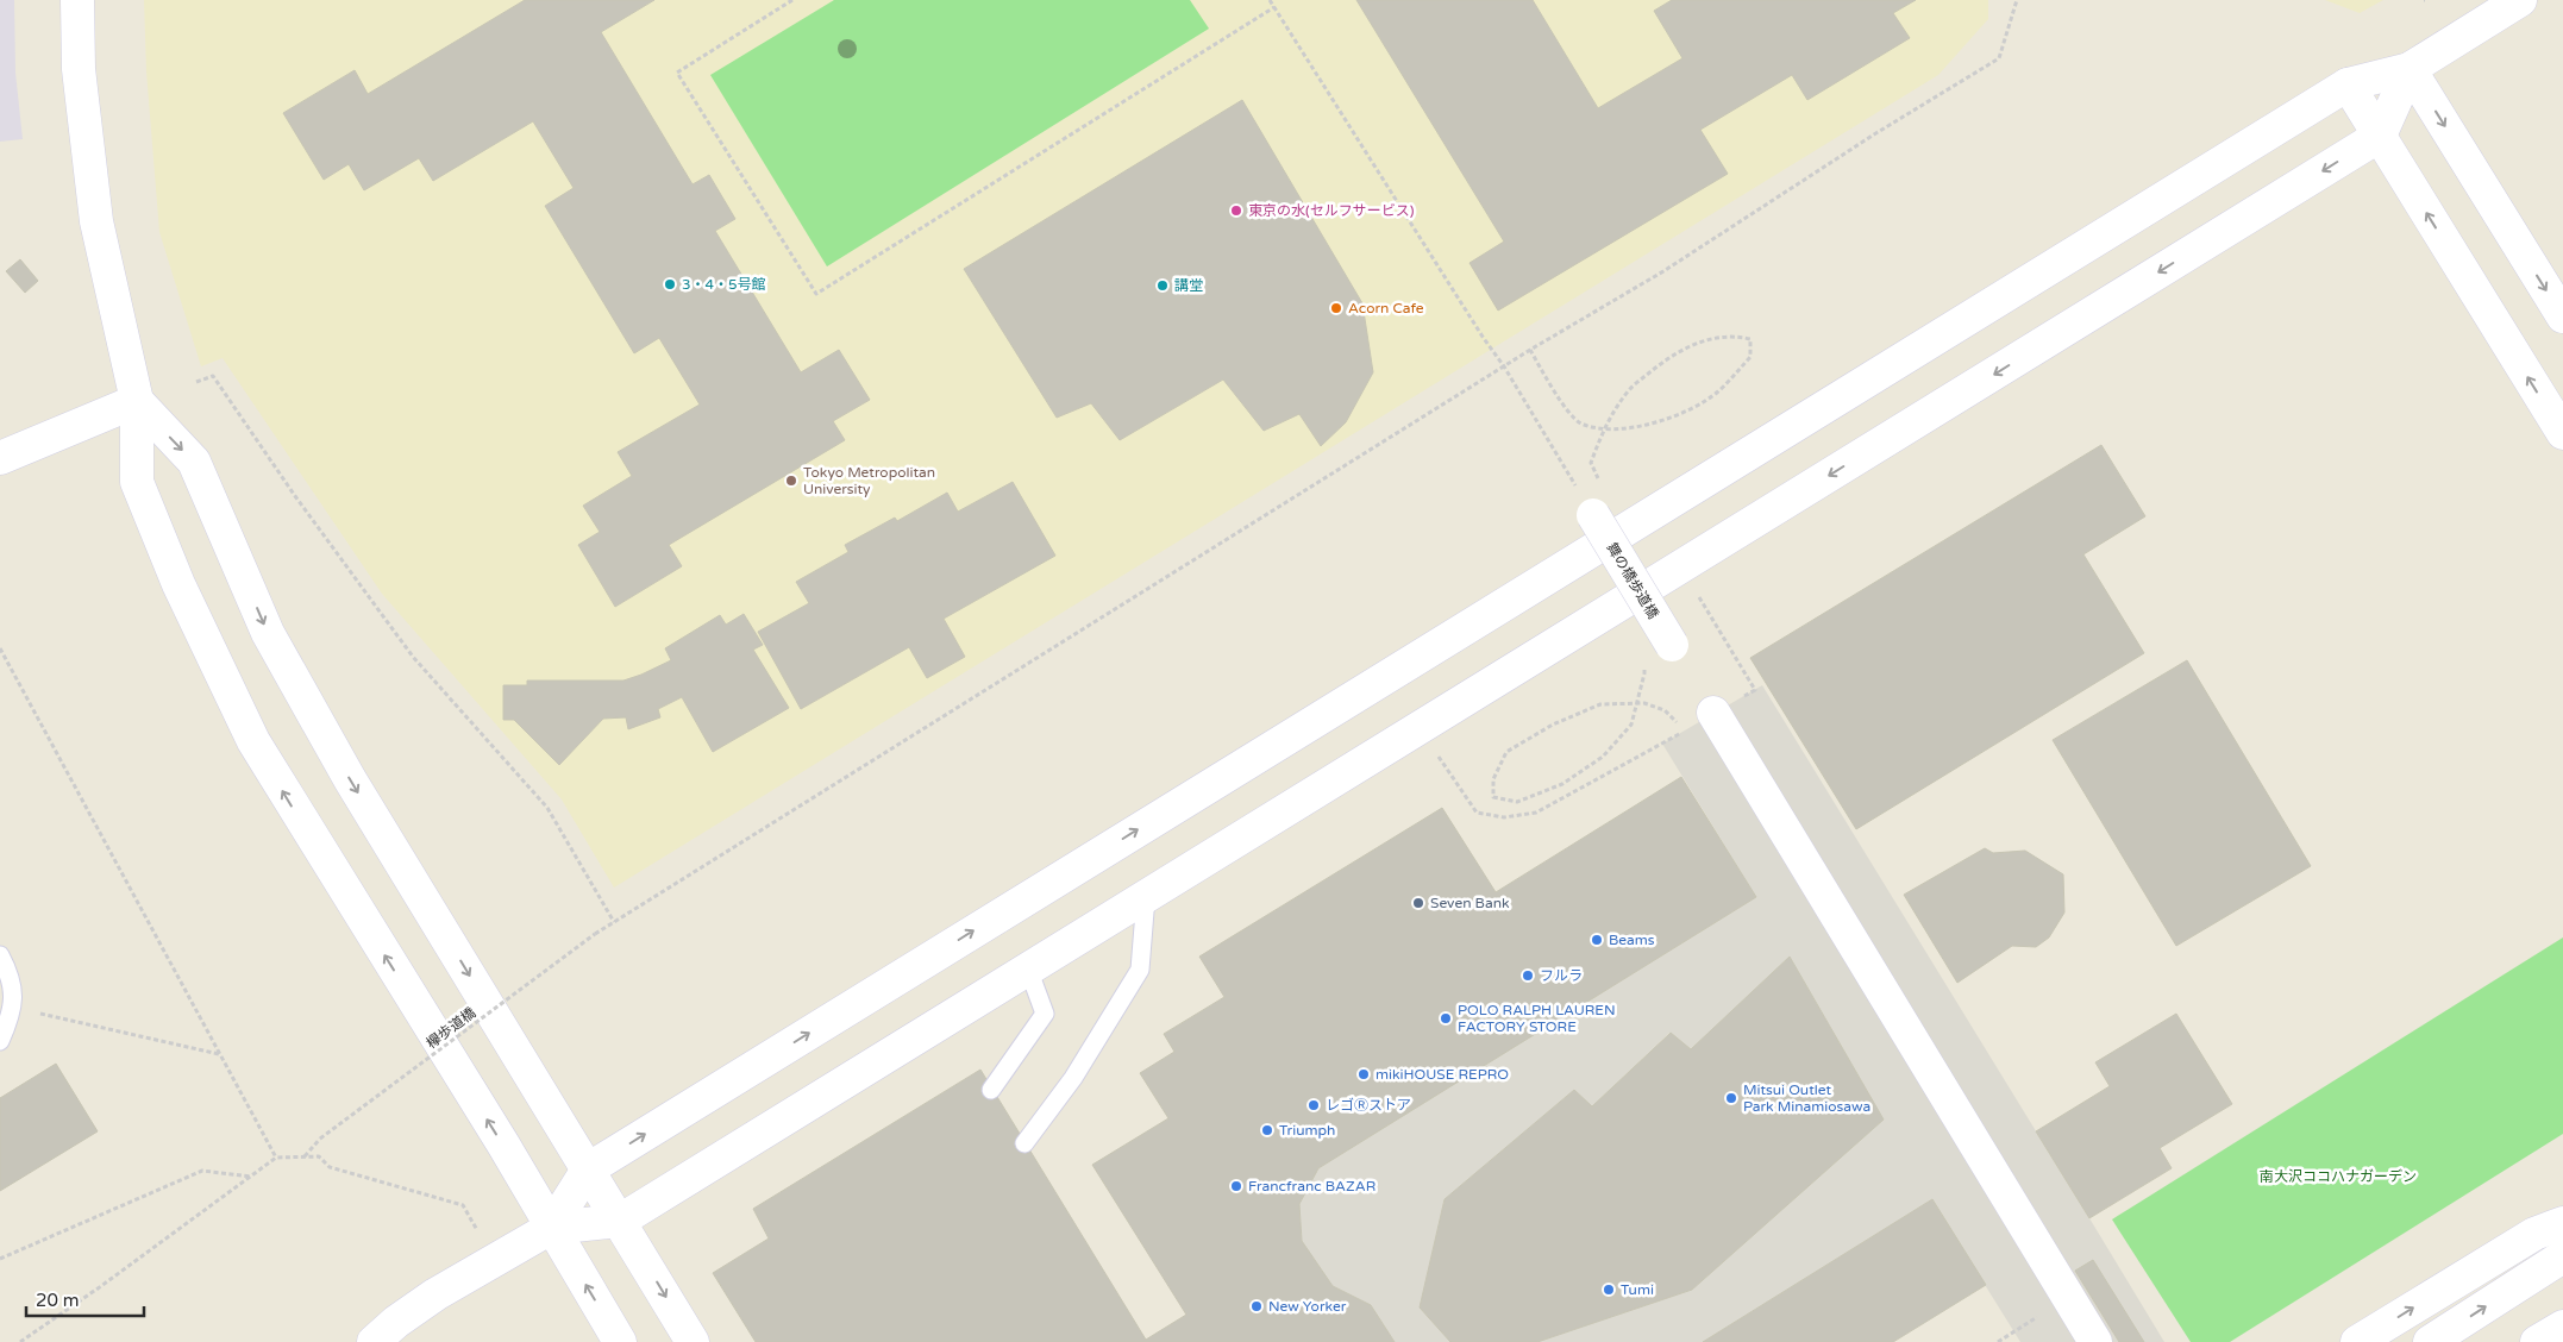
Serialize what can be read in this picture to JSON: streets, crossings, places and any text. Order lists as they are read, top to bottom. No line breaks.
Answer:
{"streets":{"street":["舞の橋歩道橋"],"path":["欅歩道橋"]},"parks":["南大沢ココハナガーデン"],"places":["東京の水(セルフサービス)","3・4・5号館","講堂","Acorn Cafe","Tokyo Metropolitan University","Seven Bank","Beams","フルラ","POLO RALPH LAUREN FACTORY STORE","mikiHOUSE REPRO","Mitsui Outlet Park Minamiosawa","レゴⓇストア","Triumph","Francfranc BAZAR","Tumi","New Yorker"],"scale_bar":"20 m"}
